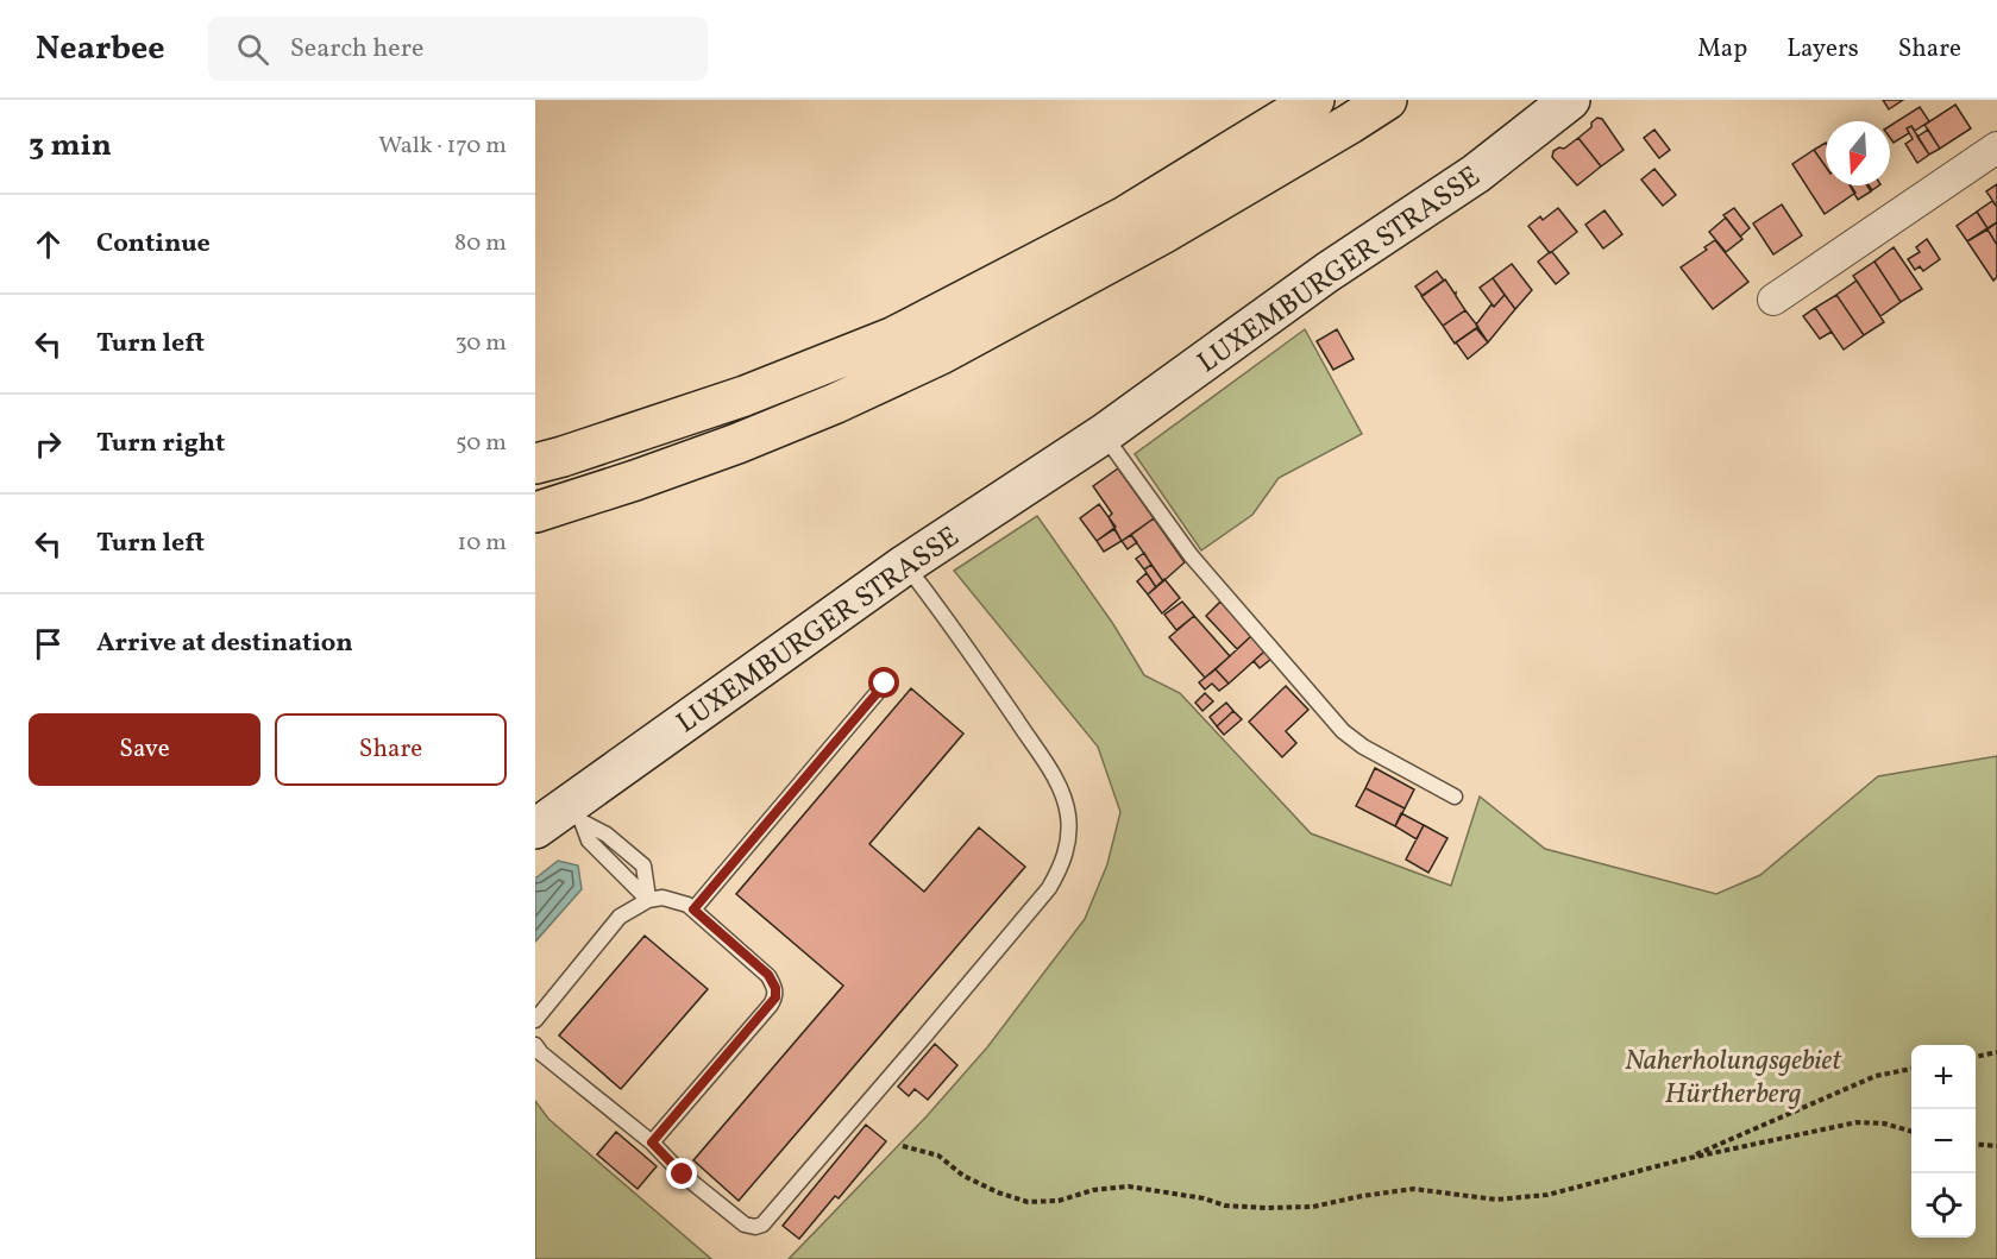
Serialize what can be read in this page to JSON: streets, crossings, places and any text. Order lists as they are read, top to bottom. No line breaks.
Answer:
{"streets":{"street":["LUXEMBURGER STRASSE"]},"parks":["Naherholungsgebiet Hürtherberg"],"north":"bottom","page":{"header":"Nearbee","search":"Search here","nav":["Map","Layers","Share"],"heading":["3 min","Walk · 170 m"],"list":[["Continue","80 m"],["Turn left","30 m"],["Turn right","50 m"],["Turn left","10 m"],"Arrive at destination"],"buttons":["Save","Share"],"map_buttons":["+","−"]}}
